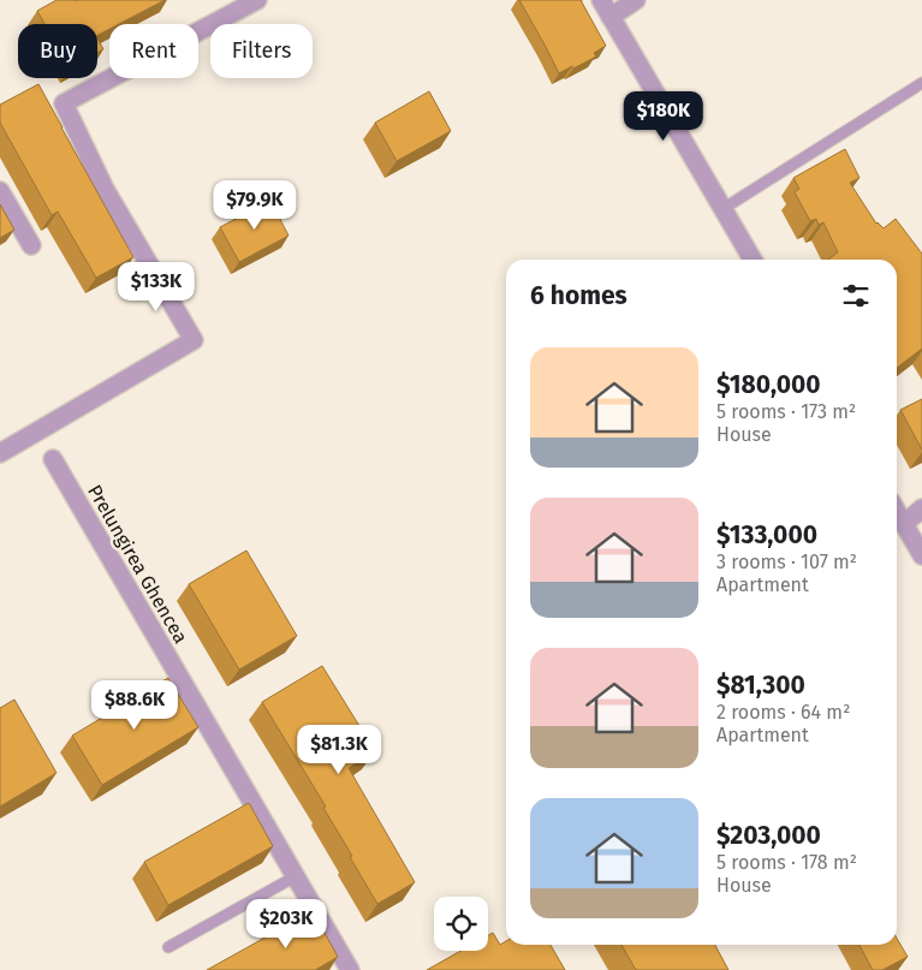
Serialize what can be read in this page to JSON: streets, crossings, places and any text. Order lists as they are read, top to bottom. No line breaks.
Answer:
{"streets":{"street":["Prelungirea Ghencea"]},"page":{"chip":["Buy","Rent","Filters"],"price":["$180K","$79.9K","$133K","$88.6K","$81.3K","$203K"],"heading":"6 homes","list":[{"name":"$180,000","note":"5 rooms · 173 m² · House"},{"name":"$133,000","note":"3 rooms · 107 m² · Apartment"},{"name":"$81,300","note":"2 rooms · 64 m² · Apartment"},{"name":"$203,000","note":"5 rooms · 178 m² · House"}]}}
